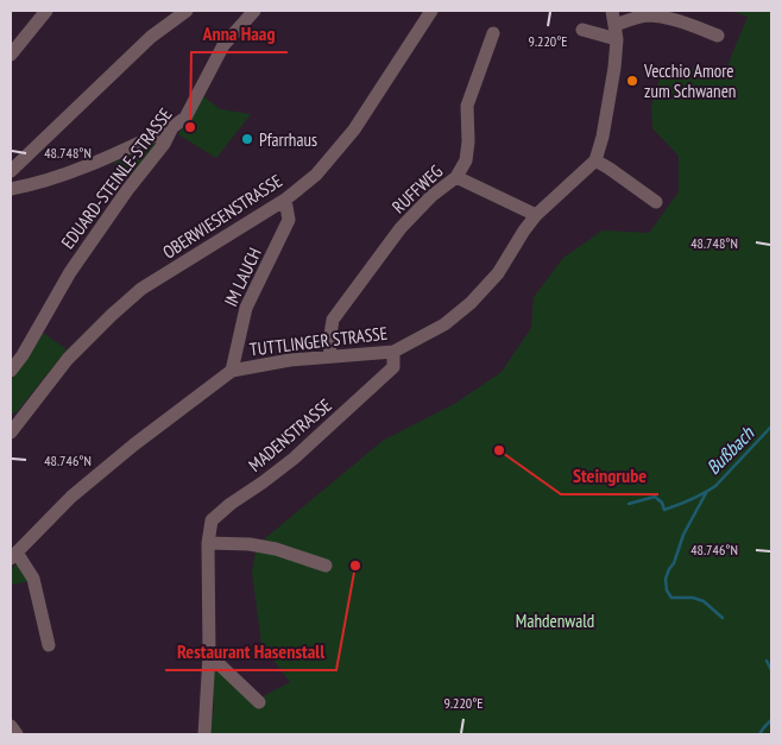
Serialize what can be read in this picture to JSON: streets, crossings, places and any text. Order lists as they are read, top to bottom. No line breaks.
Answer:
{"streets":{"street":["EDUARD-STEINLE-STRASSE","RUFFWEG","OBERWIESENSTRASSE","IM LAUCH","TUTTLINGER STRASSE","MADENSTRASSE"]},"crossings":[["RUFFWEG","TUTTLINGER STRASSE"],["OBERWIESENSTRASSE","IM LAUCH"],["IM LAUCH","TUTTLINGER STRASSE"],["TUTTLINGER STRASSE","MADENSTRASSE"]],"water":["Bußbach"],"parks":["Mahdenwald"],"places":["Vecchio Amore zum Schwanen","Anna Haag","Pfarrhaus","Steingrube","Restaurant Hasenstall"],"coordinates":["9.220°E","48.748°N","48.746°N"]}
